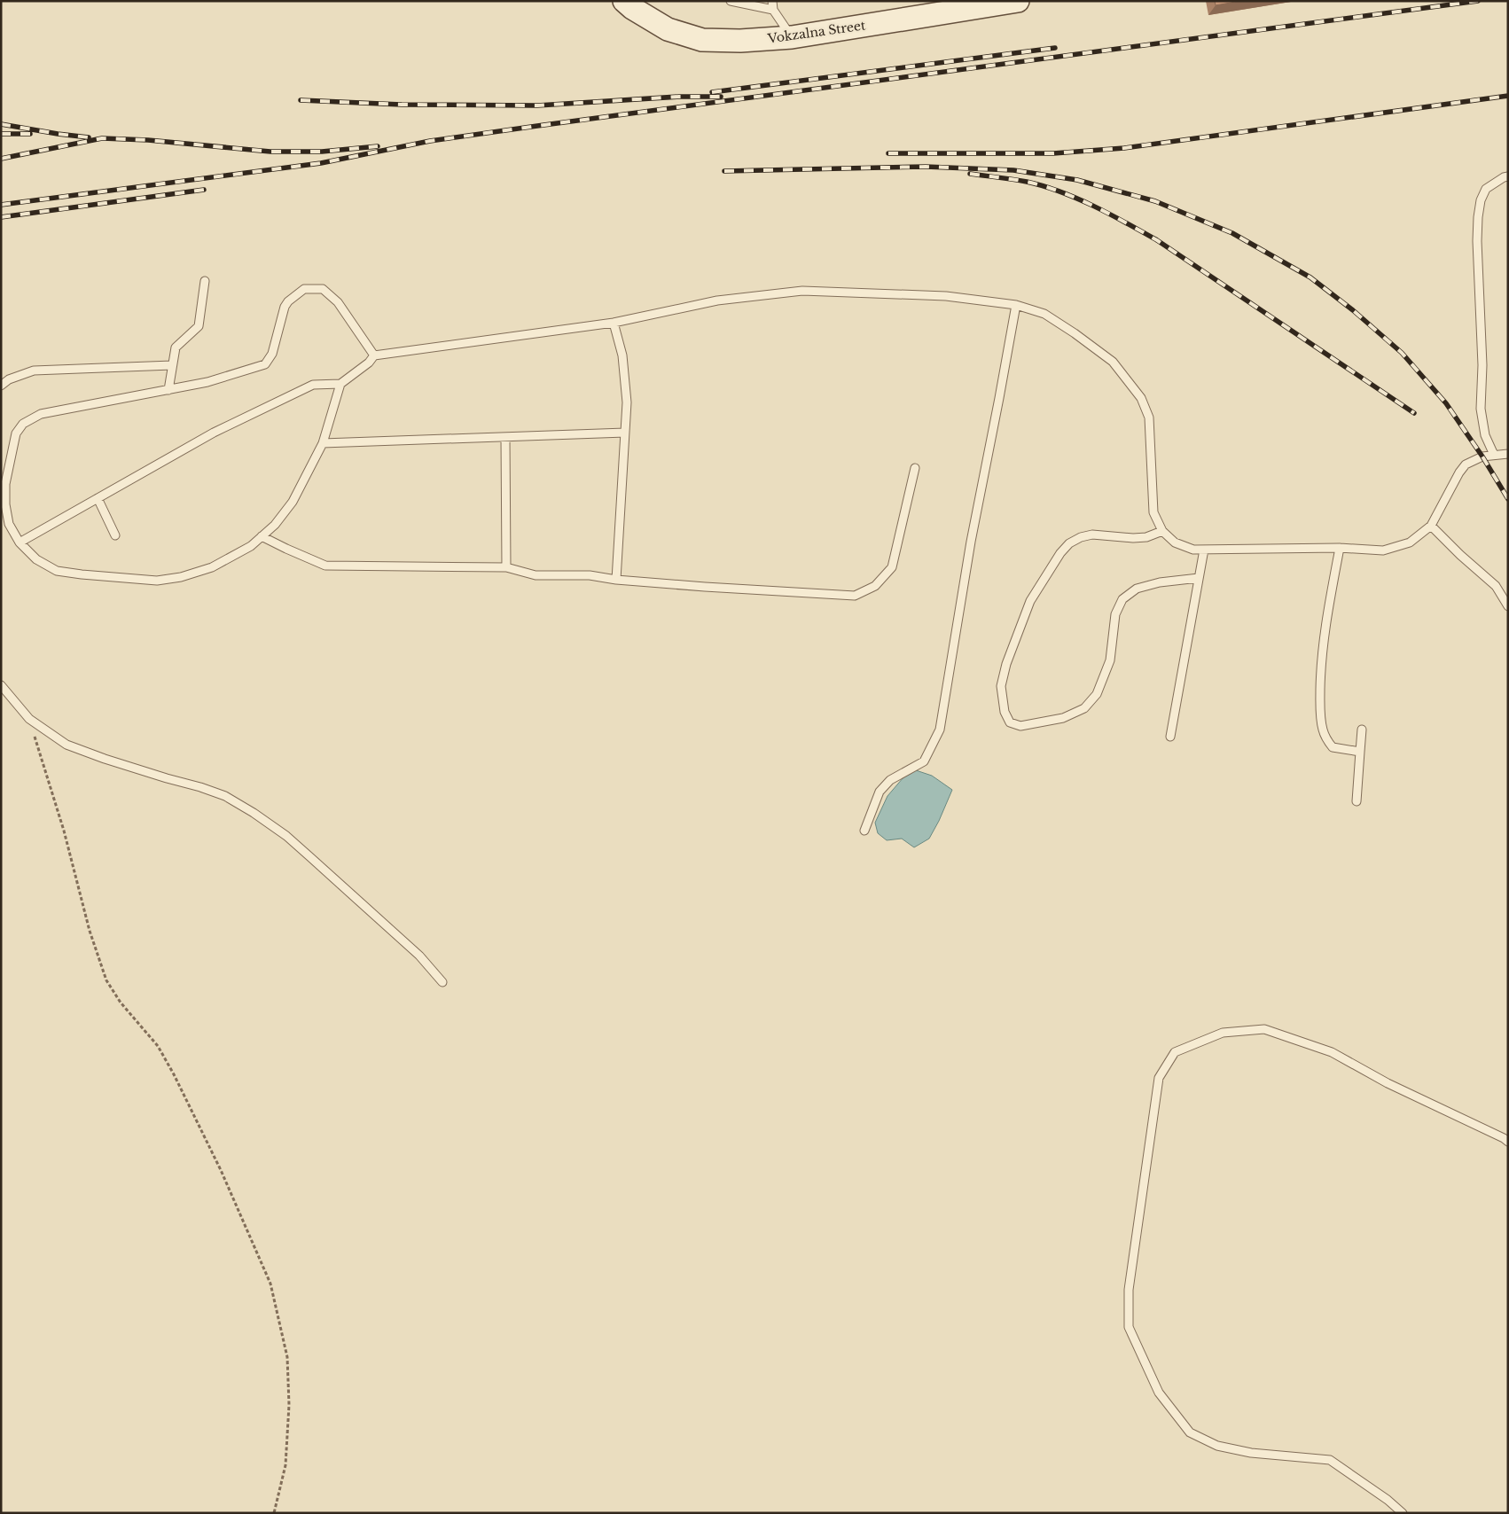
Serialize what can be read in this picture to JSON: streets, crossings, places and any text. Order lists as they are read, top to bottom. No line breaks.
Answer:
{"streets":{"main road":["Vokzalna Street"]}}
